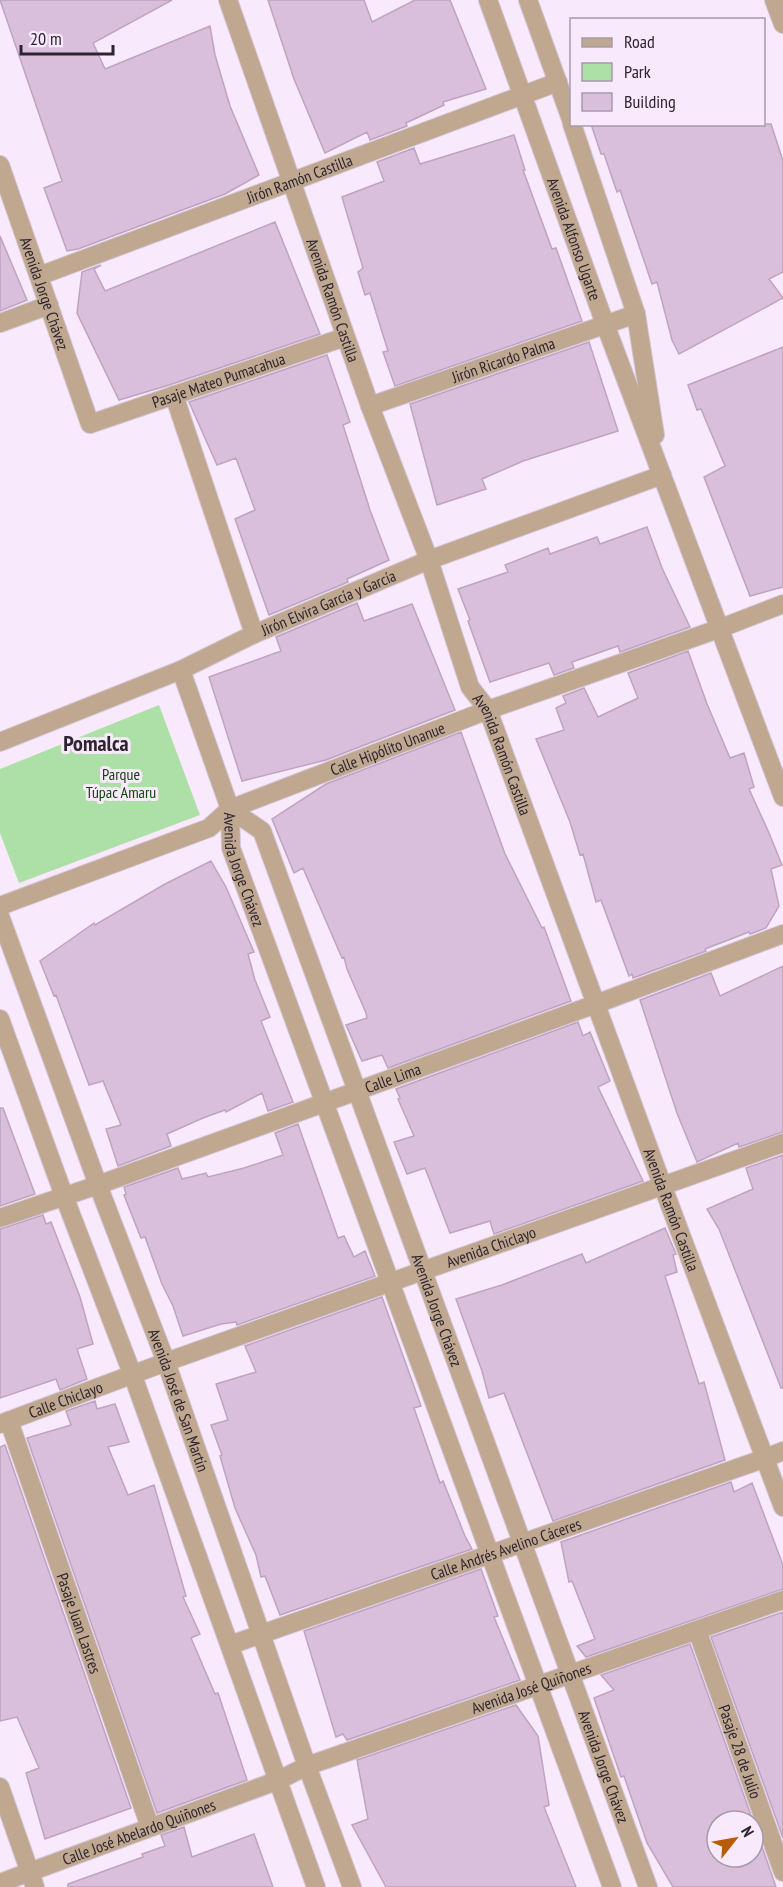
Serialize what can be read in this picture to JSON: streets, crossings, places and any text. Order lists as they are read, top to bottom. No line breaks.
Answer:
{"streets":{"street":["Jirón Ramón Castilla","Avenida Alfonso Ugarte","Avenida Jorge Chávez","Avenida Ramón Castilla","Jirón Ricardo Palma","Pasaje Mateo Pumacahua","Jirón Elvira García y García","Calle Hipólito Unanue","Calle Lima","Avenida Chiclayo","Calle Chiclayo","Avenida José de San Martín","Calle Andrés Avelino Cáceres","Pasaje Juan Lastres","Avenida José Quiñones","Pasaje 28 de Julio","Calle José Abelardo Quiñones"]},"crossings":[["Jirón Ramón Castilla","Avenida Alfonso Ugarte"],["Jirón Ramón Castilla","Avenida Jorge Chávez"],["Jirón Ramón Castilla","Avenida Ramón Castilla"],["Avenida Alfonso Ugarte","Jirón Ricardo Palma"],["Avenida Alfonso Ugarte","Jirón Elvira García y García"],["Avenida Alfonso Ugarte","Calle Hipólito Unanue"],["Avenida Jorge Chávez","Pasaje Mateo Pumacahua"],["Avenida Jorge Chávez","Calle Hipólito Unanue"],["Avenida Jorge Chávez","Calle Lima"],["Avenida Jorge Chávez","Avenida Chiclayo"],["Avenida Jorge Chávez","Calle Andrés Avelino Cáceres"],["Avenida Jorge Chávez","Avenida José Quiñones"],["Avenida Ramón Castilla","Jirón Ricardo Palma"],["Avenida Ramón Castilla","Pasaje Mateo Pumacahua"],["Avenida Ramón Castilla","Jirón Elvira García y García"],["Avenida Ramón Castilla","Calle Hipólito Unanue"],["Avenida Ramón Castilla","Calle Lima"],["Avenida Ramón Castilla","Avenida Chiclayo"],["Avenida Ramón Castilla","Calle Andrés Avelino Cáceres"],["Calle Lima","Avenida José de San Martín"],["Avenida Chiclayo","Calle Chiclayo"],["Avenida Chiclayo","Avenida José de San Martín"],["Calle Chiclayo","Pasaje Juan Lastres"],["Avenida José de San Martín","Calle Andrés Avelino Cáceres"],["Avenida José de San Martín","Avenida José Quiñones"],["Pasaje Juan Lastres","Calle José Abelardo Quiñones"],["Avenida José Quiñones","Pasaje 28 de Julio"],["Avenida José Quiñones","Calle José Abelardo Quiñones"]],"districts":["Pomalca"],"parks":["Parque Túpac Amaru"],"legend":["Road","Park","Building"],"scale_bar":"20 m","north":"top right"}
